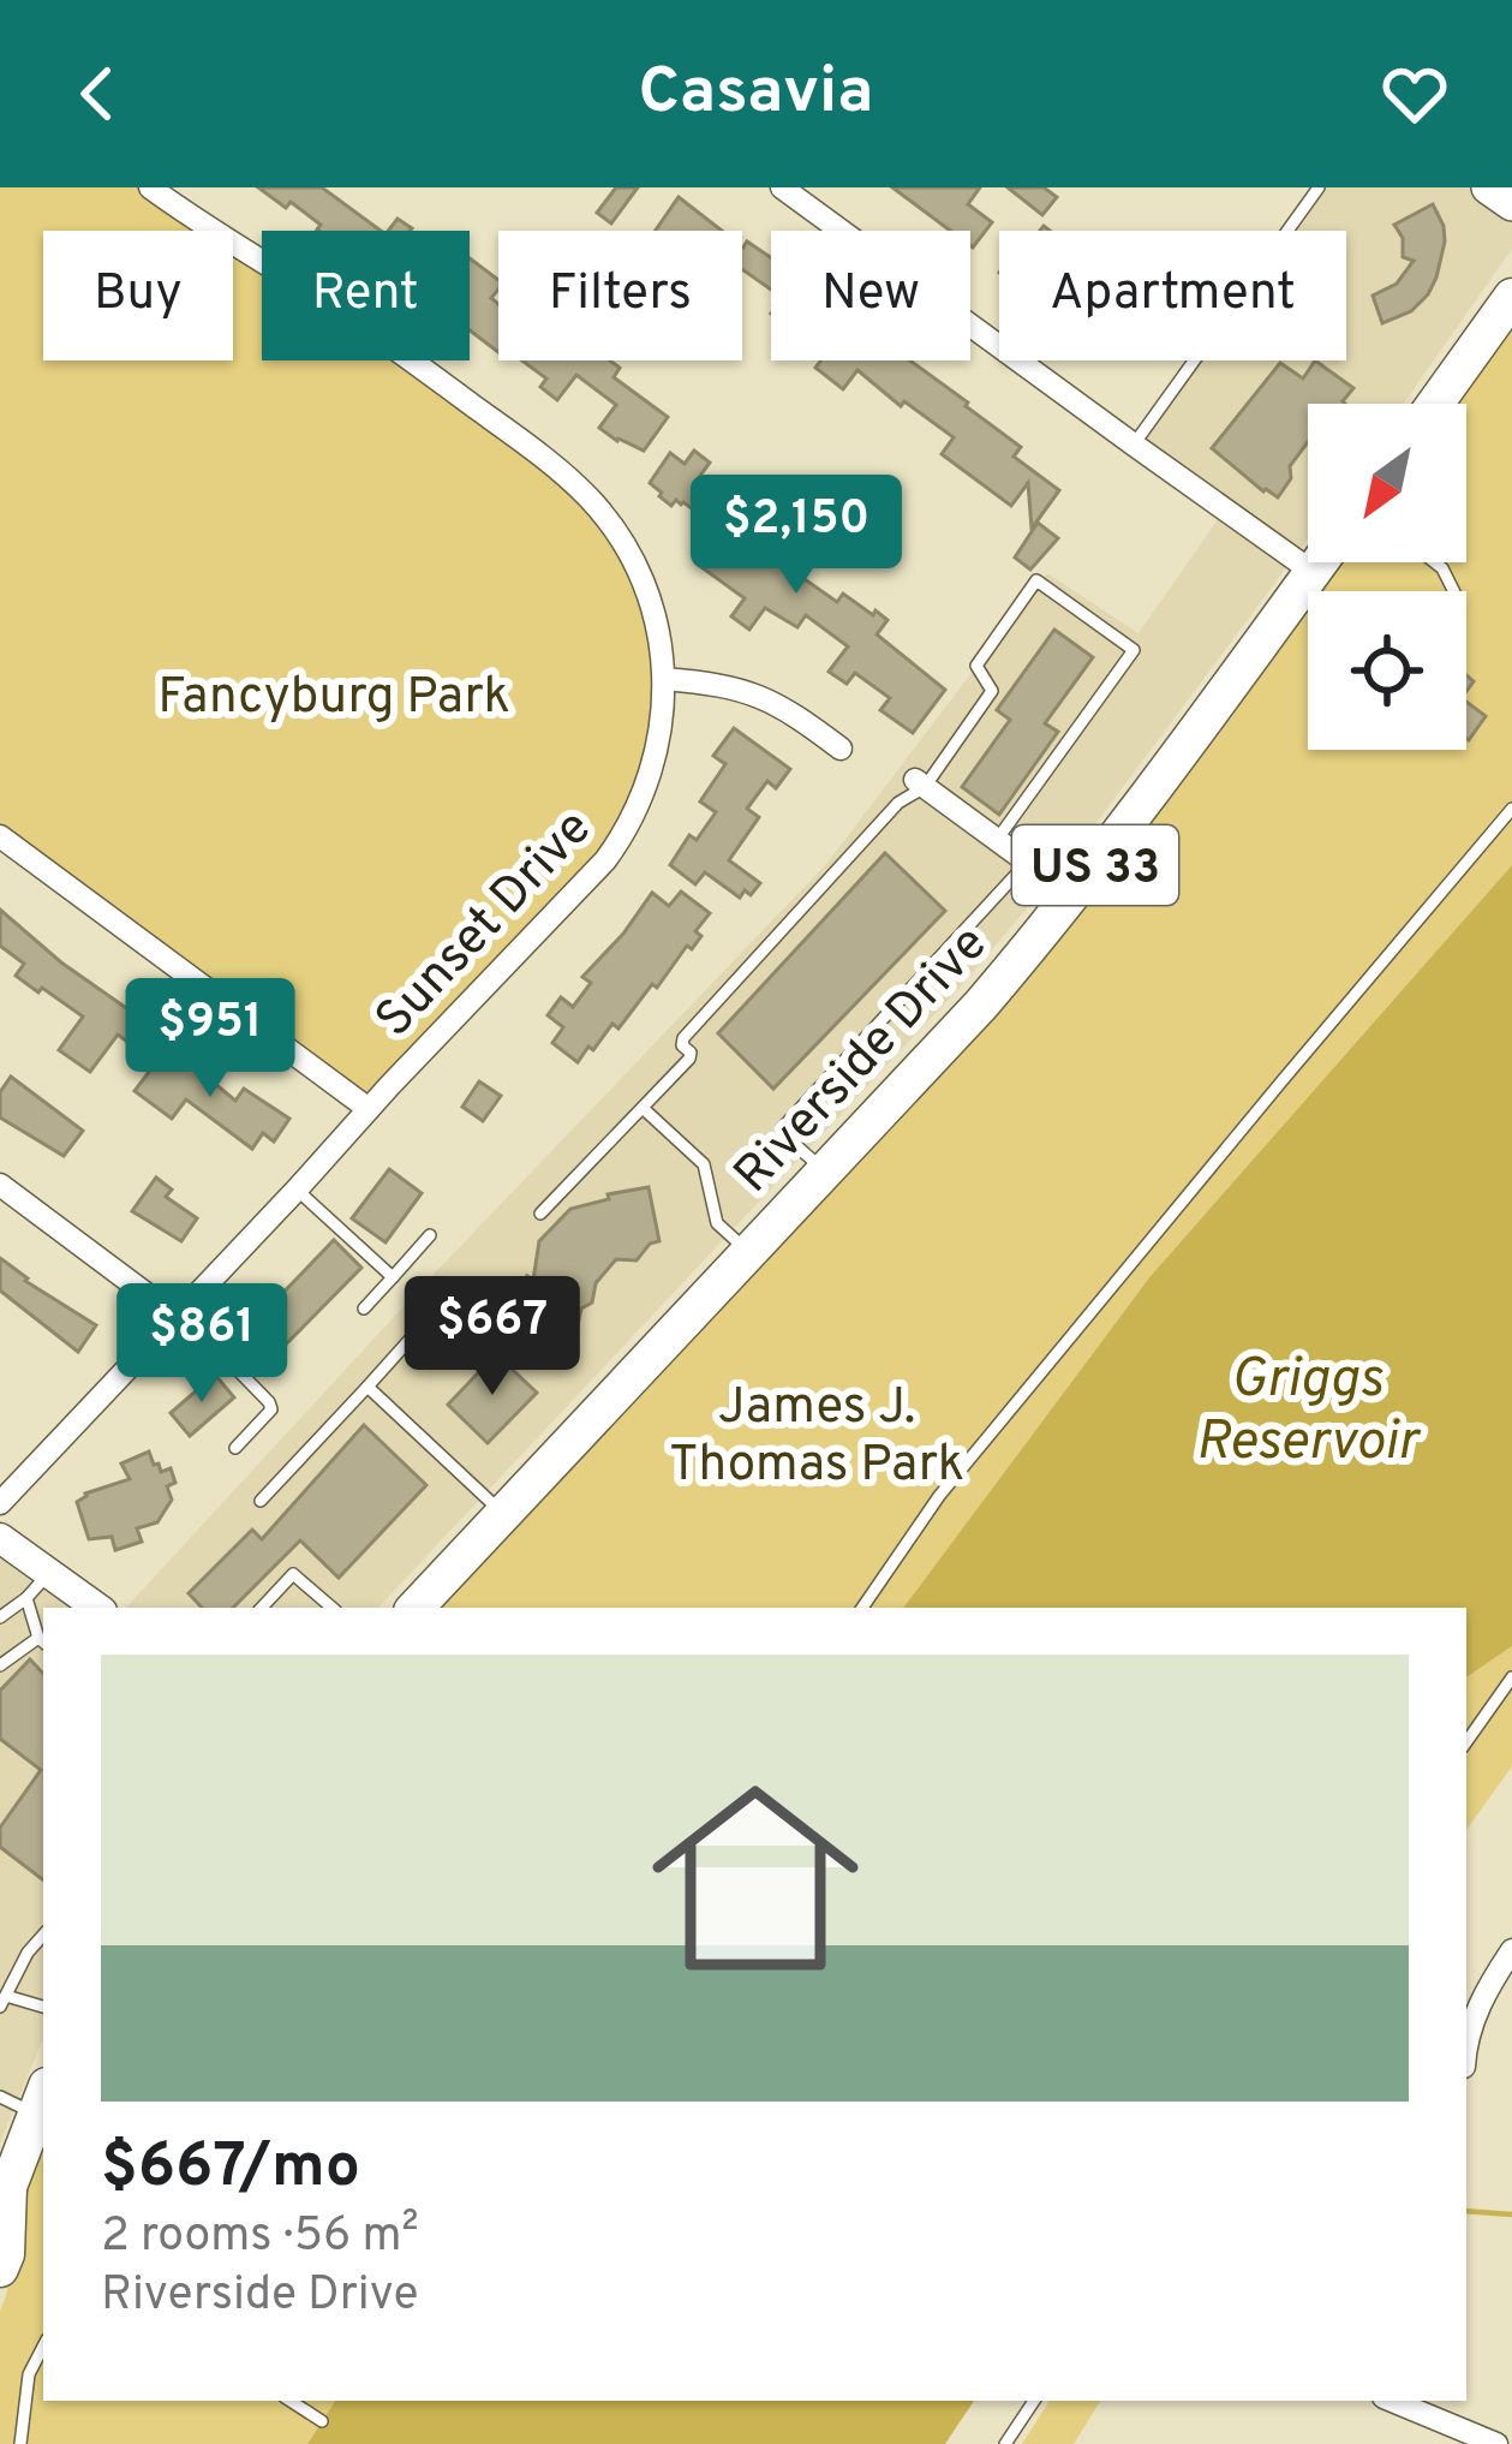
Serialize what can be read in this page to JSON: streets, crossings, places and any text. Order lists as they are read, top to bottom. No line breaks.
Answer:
{"streets":{"main road":["US 33","Riverside Drive"],"street":["Sunset Drive"]},"water":["Griggs Reservoir"],"parks":["Fancyburg Park","James J. Thomas Park"],"north":"bottom left","page":{"header":"Casavia","chip":["Buy","Rent","Filters","New","Apartment"],"price":["$2,150","$951","$667","$861"],"list":[{"name":"$667/mo","note":"2 rooms · 56 m² · Riverside Drive"}]}}
